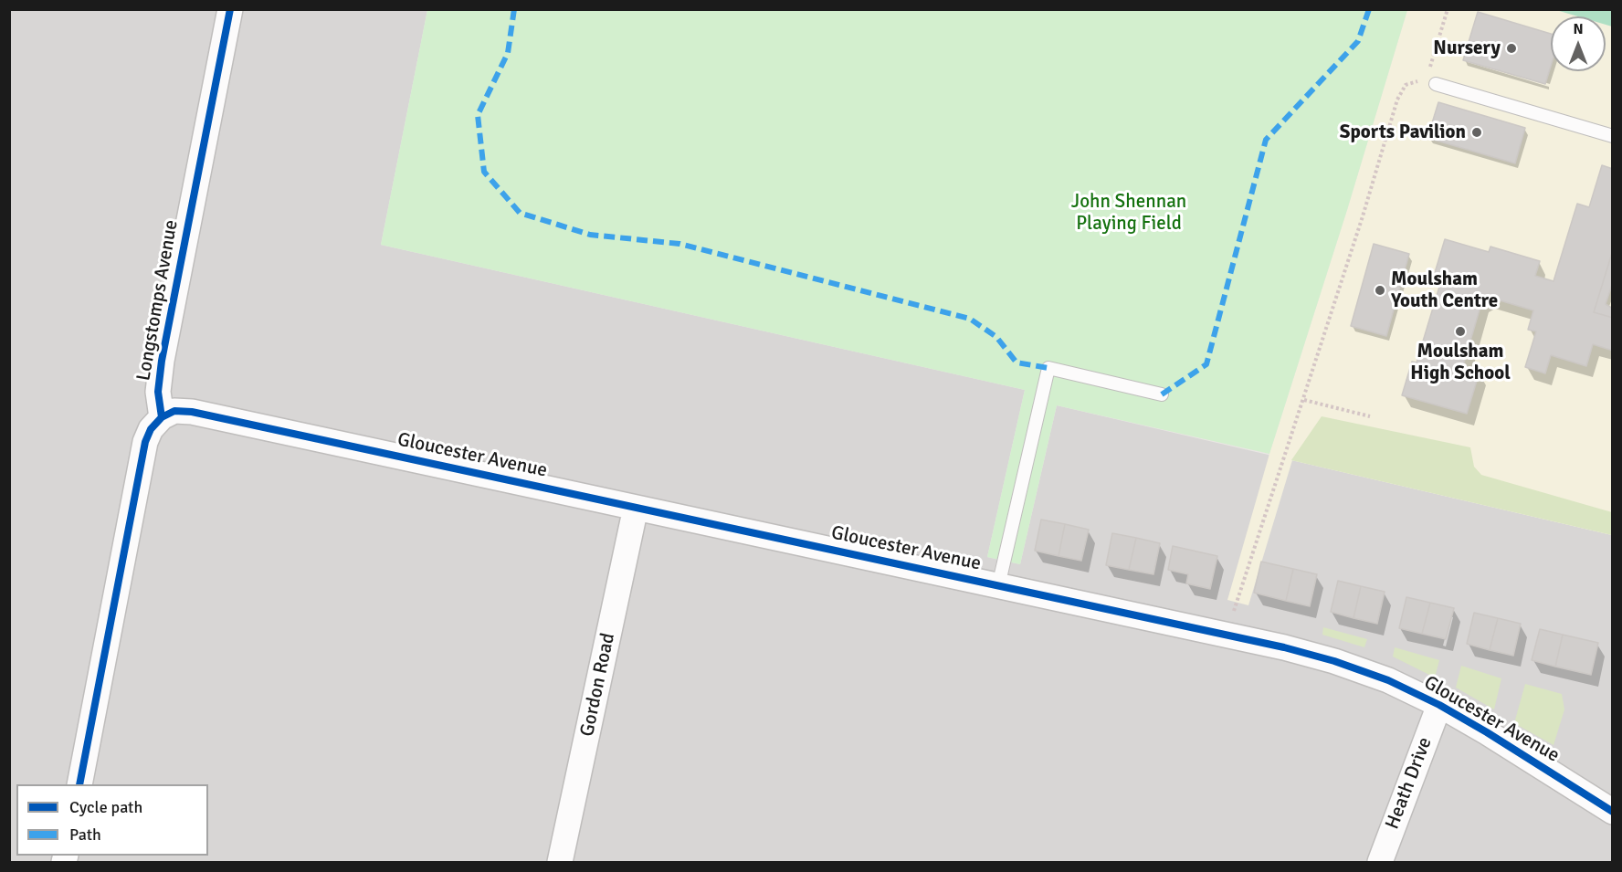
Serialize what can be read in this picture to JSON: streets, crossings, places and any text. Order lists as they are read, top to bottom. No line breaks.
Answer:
{"streets":{"street":["Longstomps Avenue","Gloucester Avenue","Gordon Road","Heath Drive"]},"crossings":[["Longstomps Avenue","Gloucester Avenue"],["Gloucester Avenue","Gordon Road"],["Gloucester Avenue","Heath Drive"]],"parks":["John Shennan Playing Field"],"places":["Nursery","Sports Pavilion","Moulsham Youth Centre","Moulsham High School"],"legend":["Cycle path","Path"],"north":"top"}
